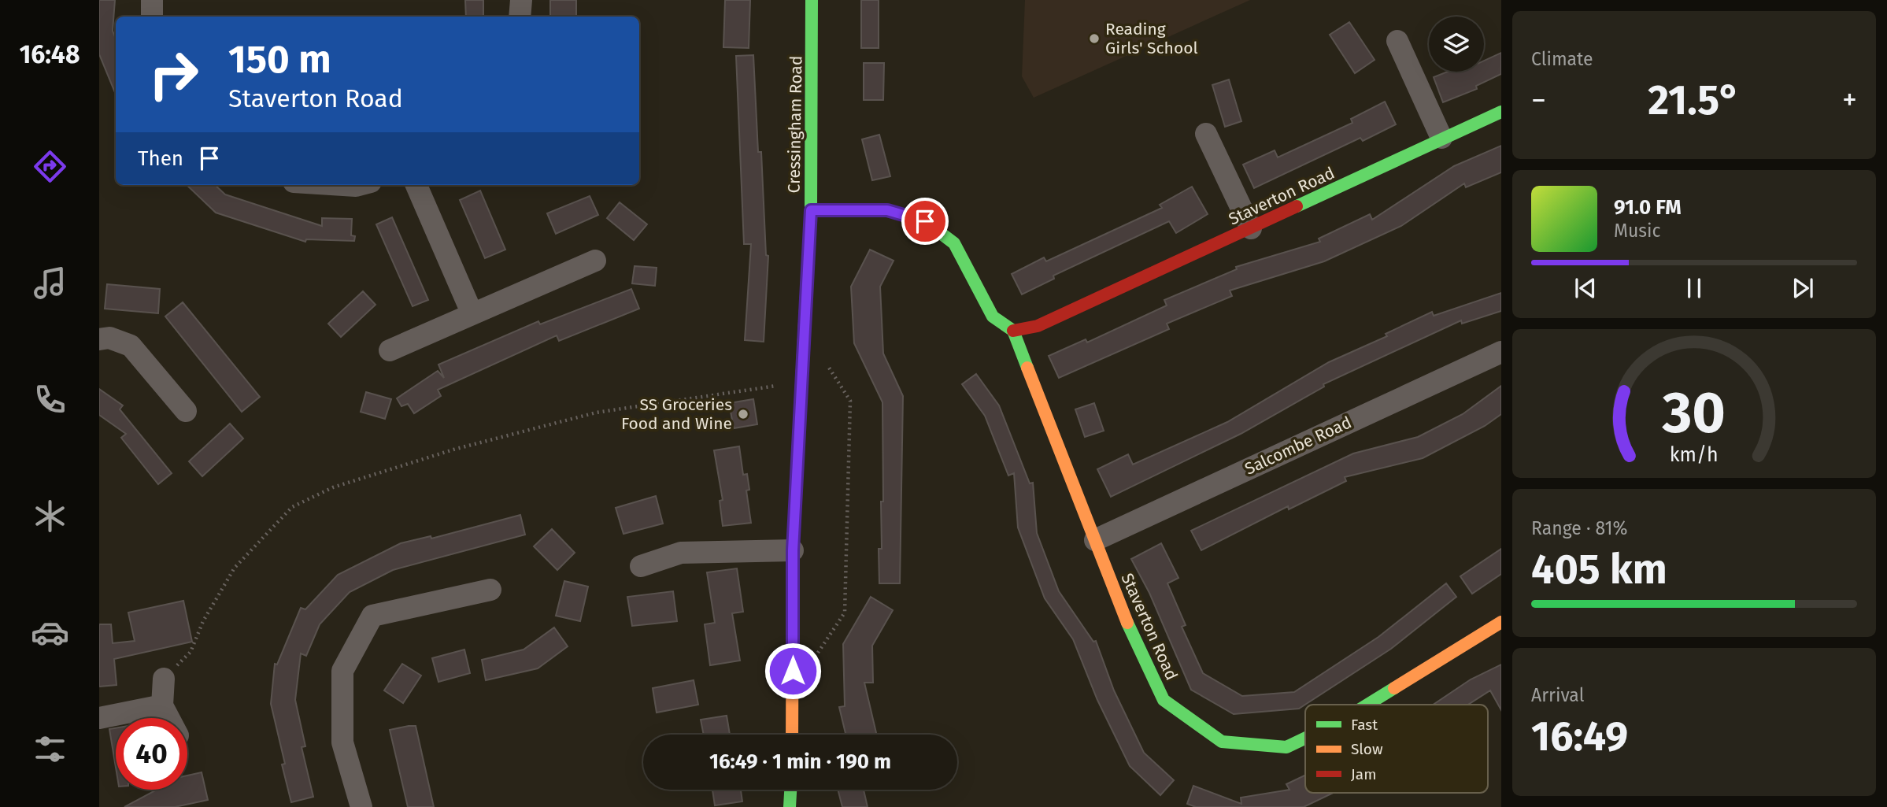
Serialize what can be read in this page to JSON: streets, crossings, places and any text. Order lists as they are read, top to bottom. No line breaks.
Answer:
{"streets":{"street":["Cressingham Road","Staverton Road","Salcombe Road"]},"crossings":[["Staverton Road","Salcombe Road"]],"places":["Reading Girls' School","SS Groceries Food and Wine"],"legend":["Fast","Slow","Jam"],"page":{"tabs":"16:48","tile":["Climate",["Range · 81%","405 km"],["Arrival","16:49"]],"turn":["150 m","Staverton Road"],"heat":["−","21.5°","+"],"then":"Then","song":["91.0 FM","Music"],"limit":"40","trip":"16:49 · 1 min · 190 m","gauge":["30","km/h"]}}
